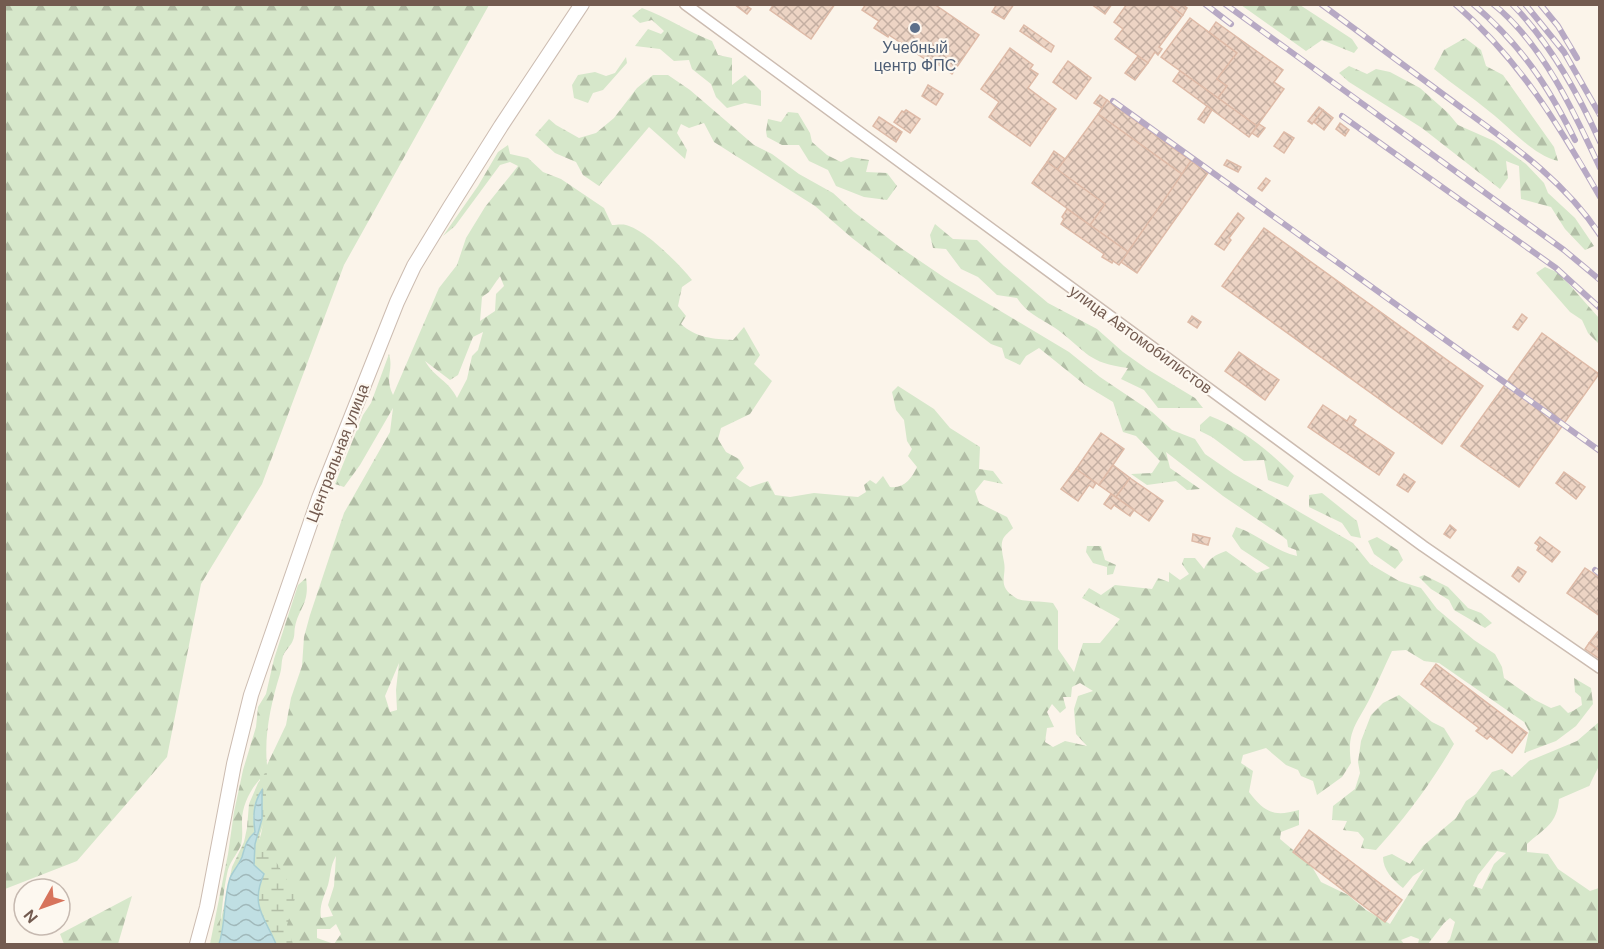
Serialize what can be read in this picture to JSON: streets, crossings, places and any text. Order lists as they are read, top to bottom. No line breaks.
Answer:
{"streets":{"street":["улица Автомобилистов","Центральная улица"]},"places":["Учебный центр ФПС"],"north":"bottom left"}
